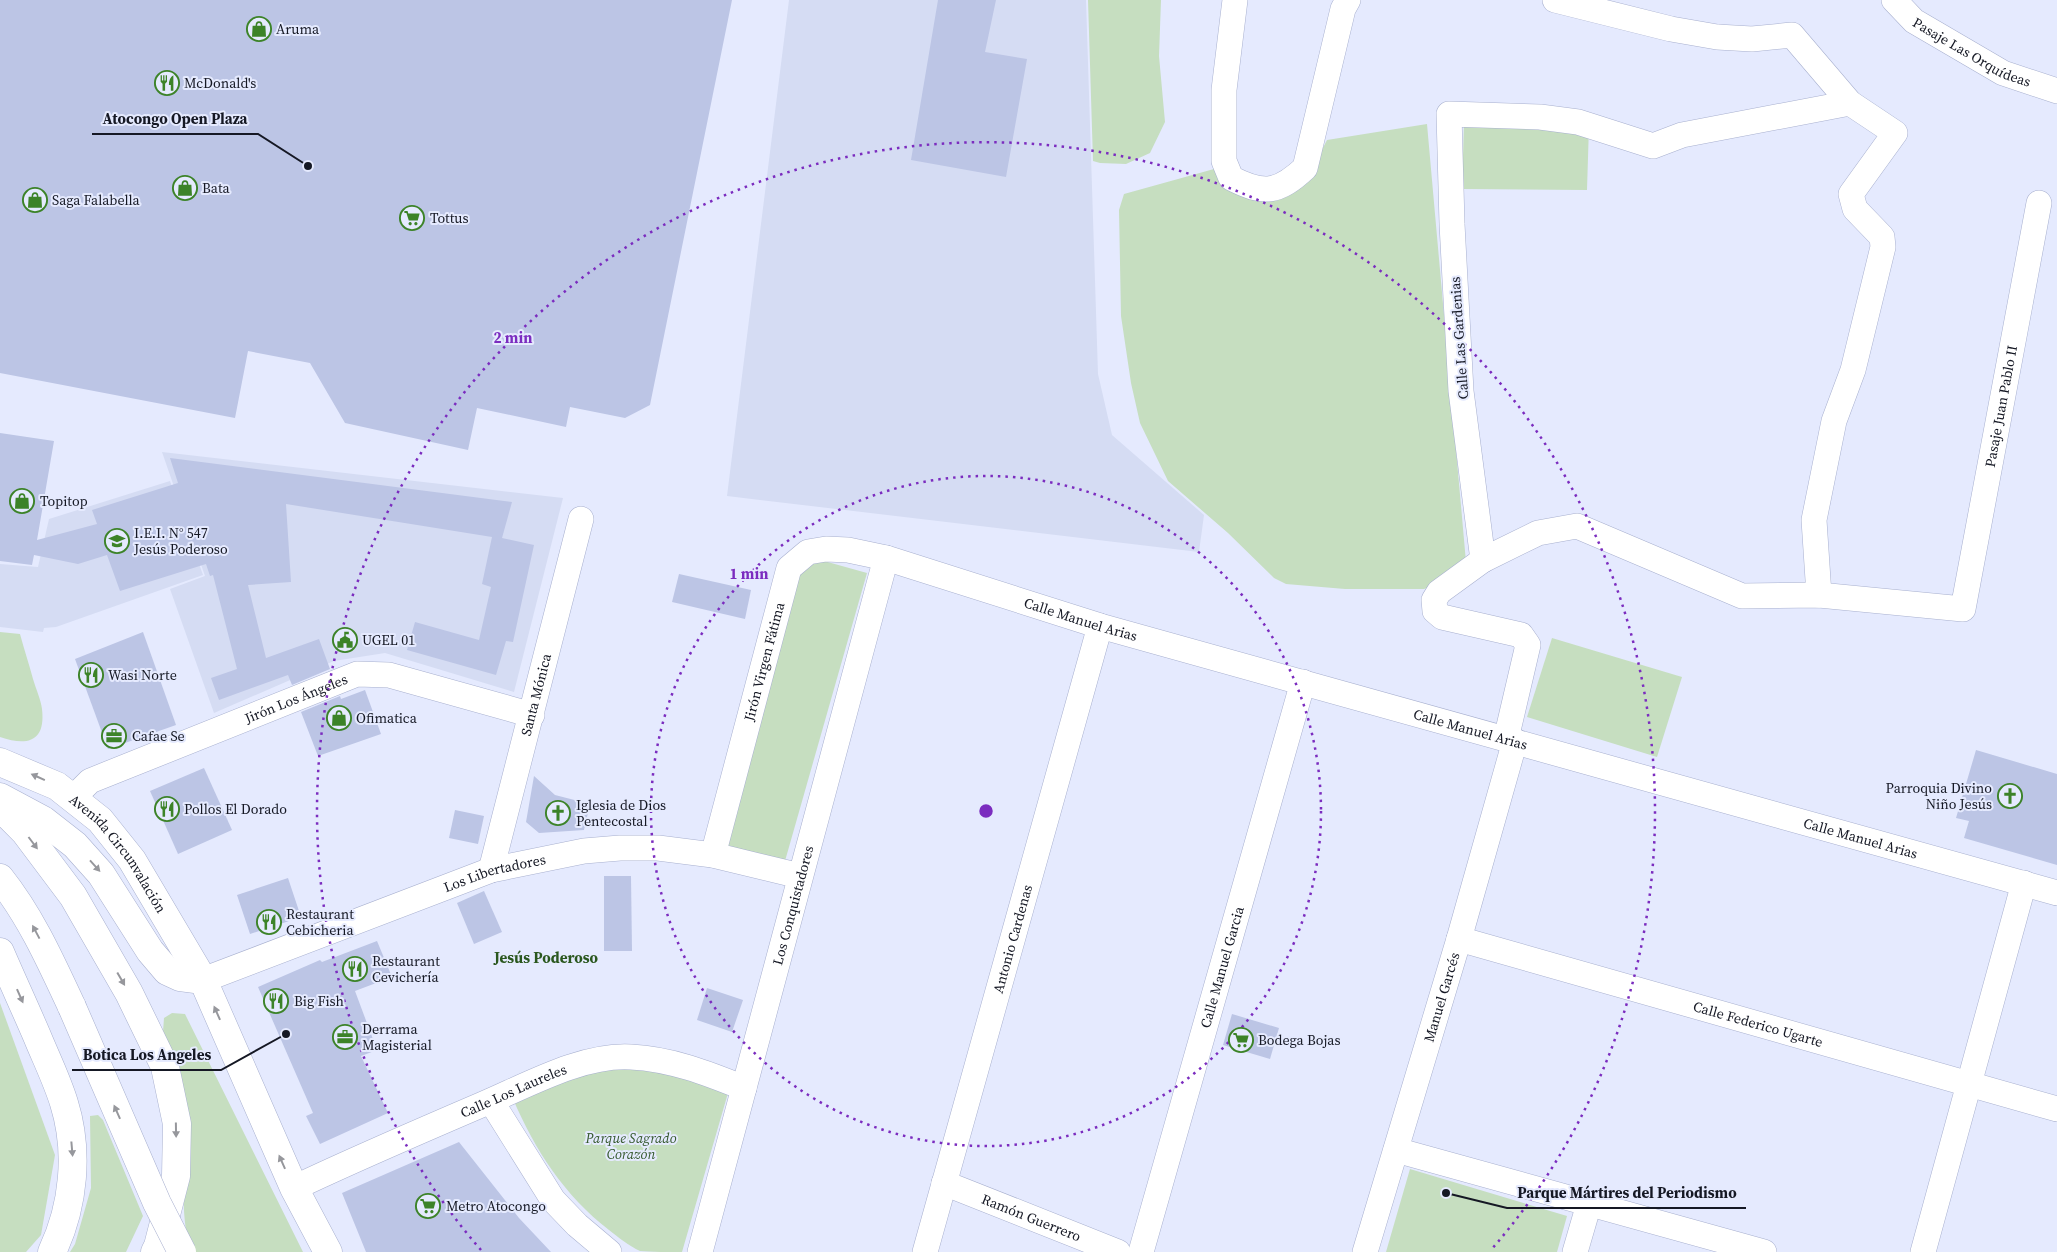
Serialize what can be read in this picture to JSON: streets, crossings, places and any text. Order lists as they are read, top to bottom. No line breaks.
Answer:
{"streets":{"main road":["Avenida Circunvalación"],"street":["Pasaje Las Orquídeas","Calle Las Gardenias","Pasaje Juan Pablo II","Calle Manuel Arias","Jirón Virgen Fátima","Santa Mónica","Jirón Los Ángeles","Los Libertadores","Los Conquistadores","Antonio Cardenas","Calle Manuel Garcia","Manuel Garcés","Calle Federico Ugarte","Calle Los Laureles","Ramón Guerrero"]},"crossings":[["Calle Las Gardenias","Manuel Garcés"],["Pasaje Juan Pablo II","Manuel Garcés"],["Calle Manuel Arias","Jirón Virgen Fátima"],["Calle Manuel Arias","Los Conquistadores"],["Calle Manuel Arias","Antonio Cardenas"],["Calle Manuel Arias","Calle Manuel Garcia"],["Calle Manuel Arias","Manuel Garcés"],["Jirón Virgen Fátima","Los Libertadores"],["Jirón Virgen Fátima","Los Conquistadores"],["Santa Mónica","Jirón Los Ángeles"],["Santa Mónica","Los Libertadores"],["Jirón Los Ángeles","Avenida Circunvalación"],["Avenida Circunvalación","Los Libertadores"],["Avenida Circunvalación","Calle Los Laureles"],["Los Libertadores","Los Conquistadores"],["Los Conquistadores","Calle Los Laureles"],["Antonio Cardenas","Ramón Guerrero"],["Manuel Garcés","Calle Federico Ugarte"]],"districts":["Jesús Poderoso"],"parks":["Parque Sagrado Corazón"],"places":{"shop":["Aruma","Bata","Saga Falabella","Topitop","Ofimatica"],"restaurant":["McDonald's","Wasi Norte","Pollos El Dorado","Restaurant Cebicheria","Restaurant Cevichería","Big Fish"],"other":["Atocongo Open Plaza","Botica Los Angeles","Parque Mártires del Periodismo"],"supermarket":["Tottus","Bodega Bojas","Metro Atocongo"],"school or university":["I.E.I. N° 547 Jesús Poderoso"],"public building":["UGEL 01"],"office":["Cafae Se","Derrama Magisterial"],"church":["Parroquia Divino Niño Jesús","Iglesia de Dios Pentecostal"]},"rings":["2 min","1 min"]}
